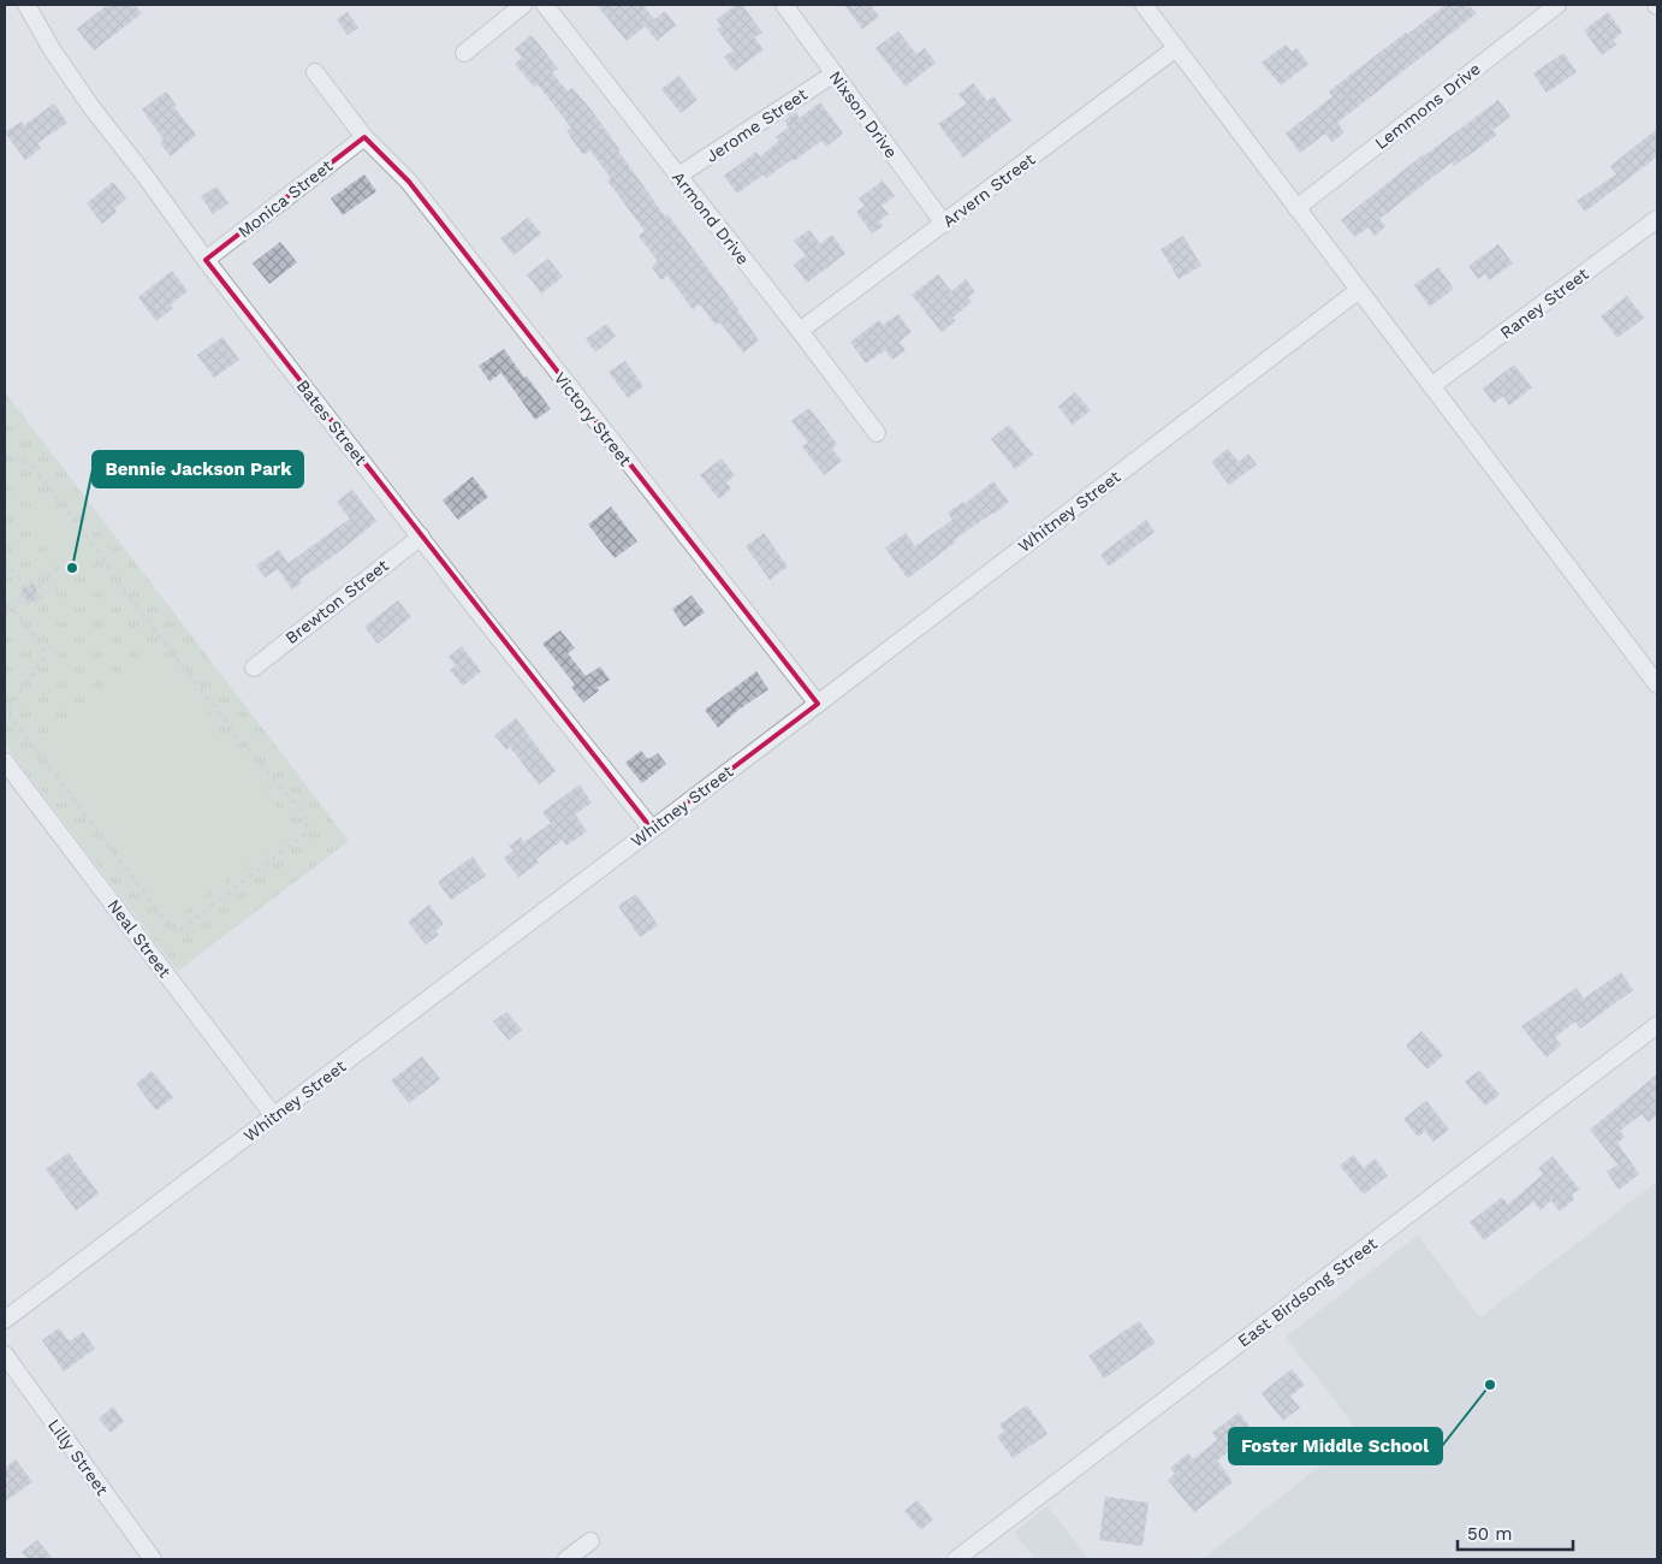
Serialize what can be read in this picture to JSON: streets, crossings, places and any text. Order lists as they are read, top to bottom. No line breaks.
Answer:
{"streets":{"street":["Lemmons Drive","Nixson Drive","Jerome Street","Arvern Street","Monica Street","Armond Drive","Raney Street","Victory Street","Bates Street","Whitney Street","Brewton Street","Neal Street","East Birdsong Street","Lilly Street"]},"crossings":[["Nixson Drive","Jerome Street"],["Nixson Drive","Arvern Street"],["Jerome Street","Armond Drive"],["Arvern Street","Armond Drive"],["Monica Street","Victory Street"],["Monica Street","Bates Street"],["Victory Street","Whitney Street"],["Bates Street","Whitney Street"],["Bates Street","Brewton Street"],["Whitney Street","Neal Street"]],"places":["Bennie Jackson Park","Foster Middle School"],"scale_bar":"50 m"}
